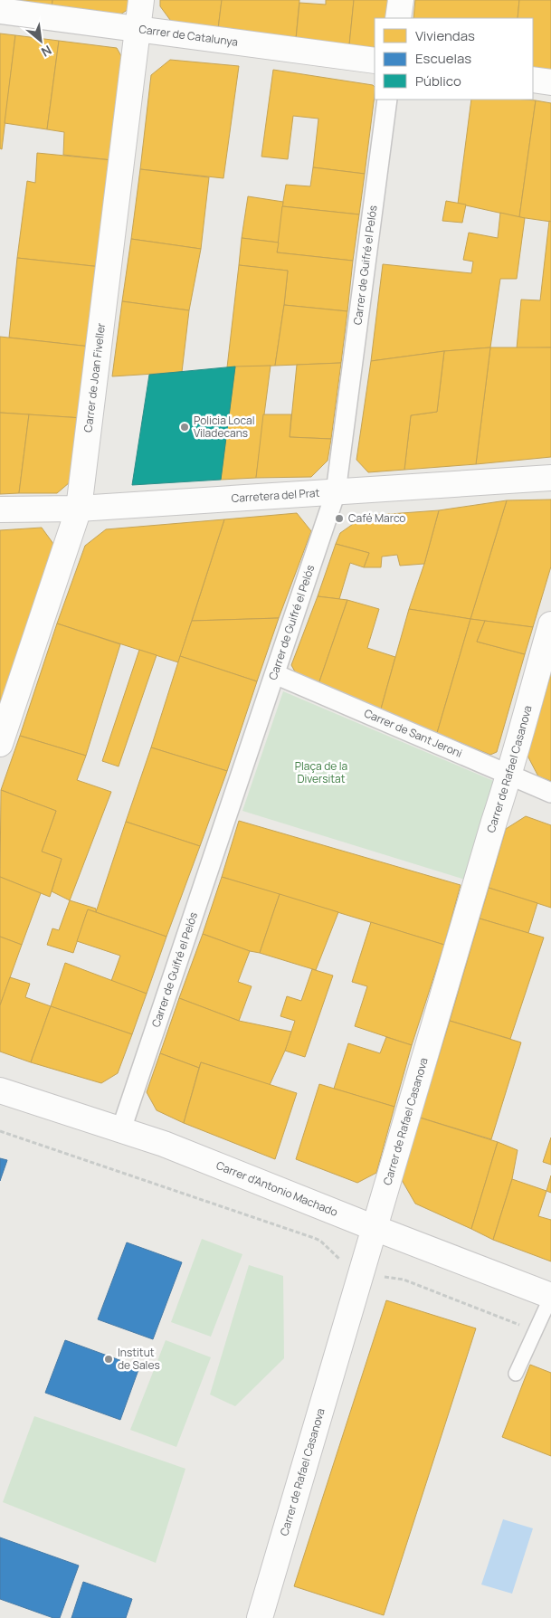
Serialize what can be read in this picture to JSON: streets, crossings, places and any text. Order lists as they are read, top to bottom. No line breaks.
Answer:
{"streets":{"street":["Carrer de Catalunya","Carrer de Guifré el Pelós","Carrer de Joan Fiveller","Carretera del Prat","Carrer de Sant Jeroni","Carrer de Rafael Casanova","Carrer d'Antonio Machado"]},"crossings":[["Carrer de Catalunya","Carrer de Joan Fiveller"],["Carrer de Guifré el Pelós","Carretera del Prat"],["Carrer de Guifré el Pelós","Carrer de Sant Jeroni"],["Carrer de Guifré el Pelós","Carrer d'Antonio Machado"],["Carrer de Joan Fiveller","Carretera del Prat"],["Carrer de Sant Jeroni","Carrer de Rafael Casanova"],["Carrer de Rafael Casanova","Carrer d'Antonio Machado"]],"parks":["Plaça de la Diversitat"],"places":["Policia Local Viladecans","Café Marco","Institut de Sales"],"legend":["Viviendas","Escuelas","Público"],"north":"bottom right"}
